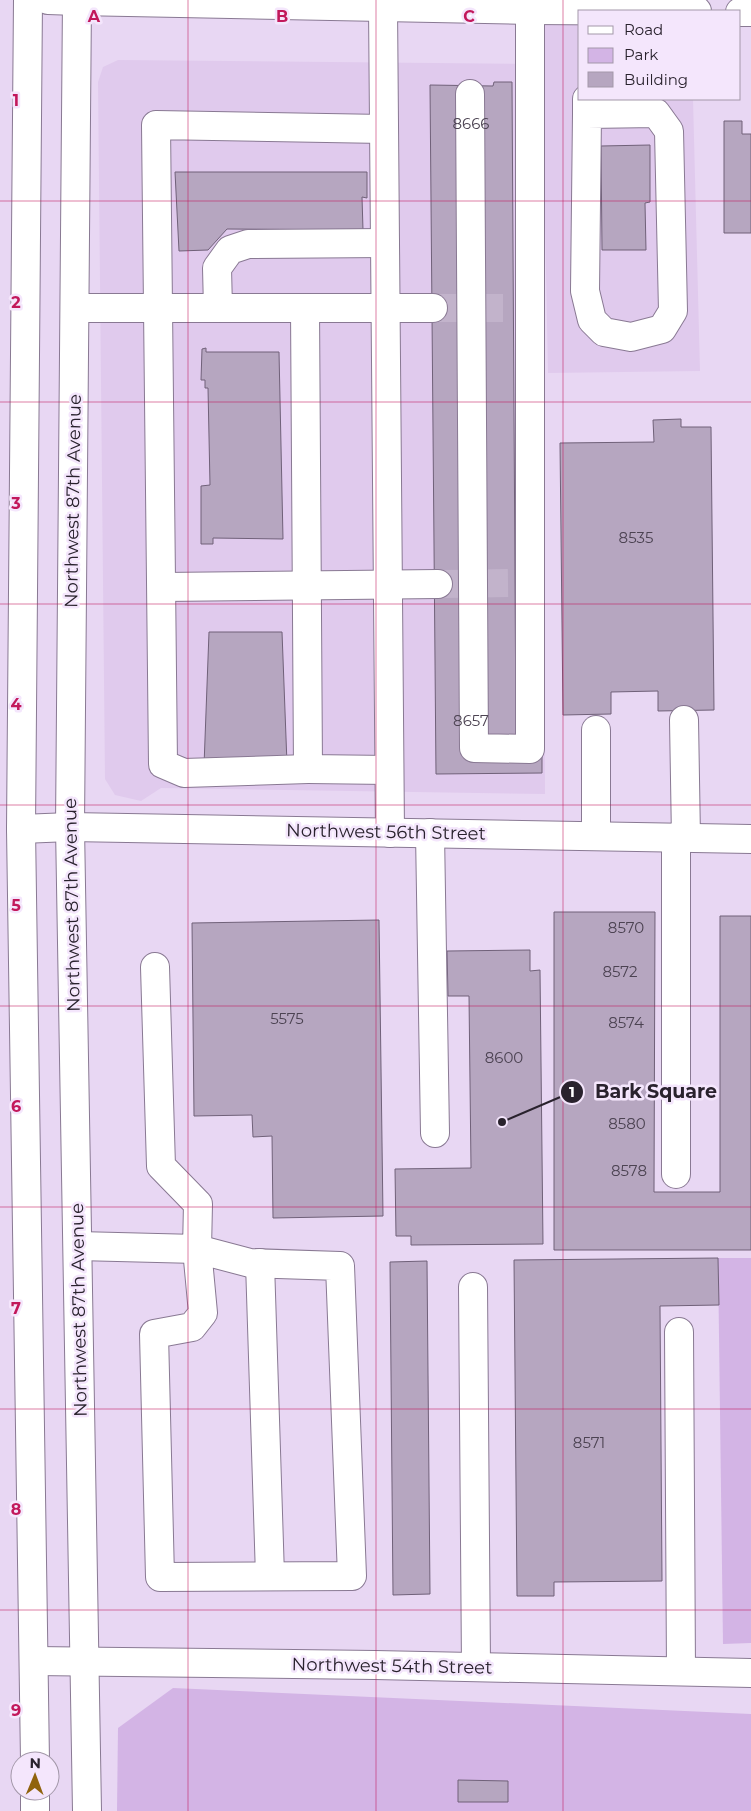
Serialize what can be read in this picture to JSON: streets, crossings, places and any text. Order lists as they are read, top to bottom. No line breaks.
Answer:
{"streets":{"main road":["Northwest 87th Avenue","Northwest 56th Street","Northwest 54th Street"]},"crossings":[["Northwest 87th Avenue","Northwest 56th Street"],["Northwest 87th Avenue","Northwest 54th Street"]],"places":["Bark Square"],"house_numbers":["8666","8535","8657","8570","8572","5575","8574","8600","8580","8578","8571"],"legend":["Road","Park","Building"],"north":"top","grid":{"columns":["A","B","C"],"rows":["1","2","3","4","5","6","7","8","9"]}}
